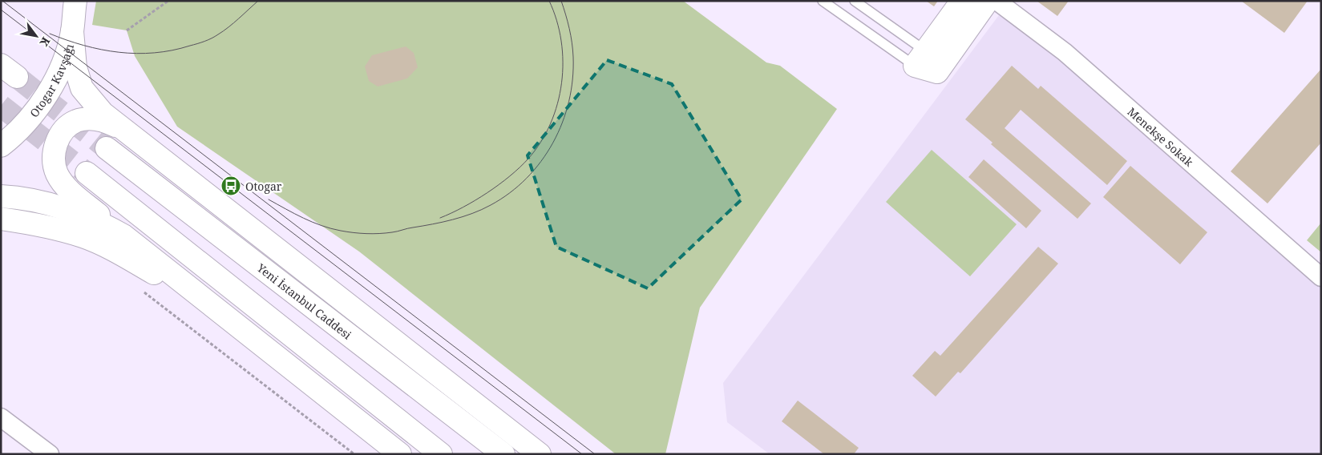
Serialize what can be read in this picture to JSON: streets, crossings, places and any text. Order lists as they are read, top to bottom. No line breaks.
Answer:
{"streets":{"main road":["Otogar Kavşağı","Yeni İstanbul Caddesi"],"street":["Menekşe Sokak"]},"places":{"bus stop":["Otogar"]},"north":"bottom right"}
